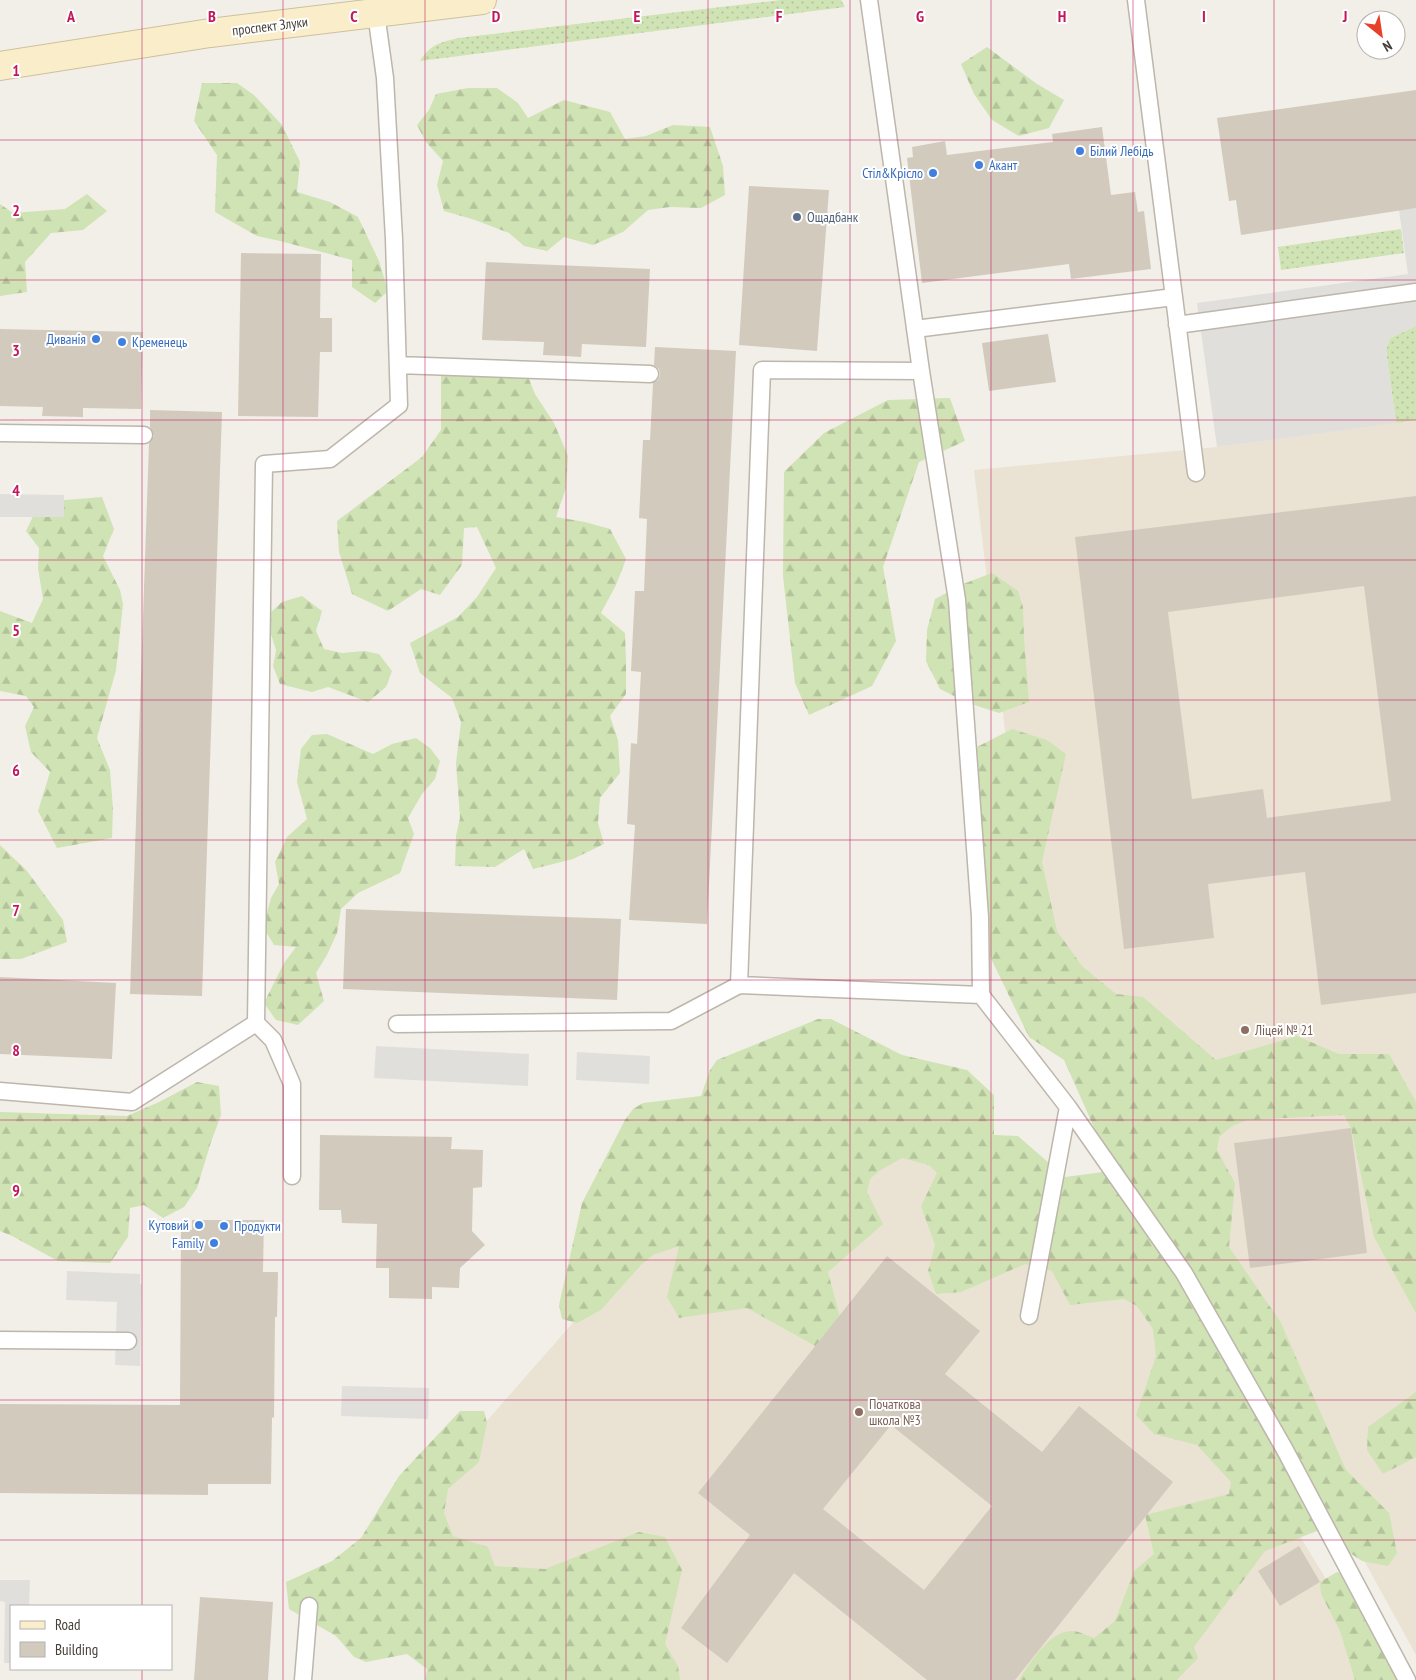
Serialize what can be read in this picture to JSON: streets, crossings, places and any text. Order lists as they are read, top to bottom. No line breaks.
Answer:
{"streets":{"main road":["проспект Злуки"]},"places":["Білий Лебідь","Акант","Стіл&Крісло","Ощадбанк","Диванія","Кременець","Ліцей № 21","Кутовий","Продукти","Family","Початкова школа №3"],"legend":["Road","Building"],"north":"bottom right","grid":{"columns":["A","B","C","D","E","F","G","H","I","J"],"rows":["1","2","3","4","5","6","7","8","9"]}}
